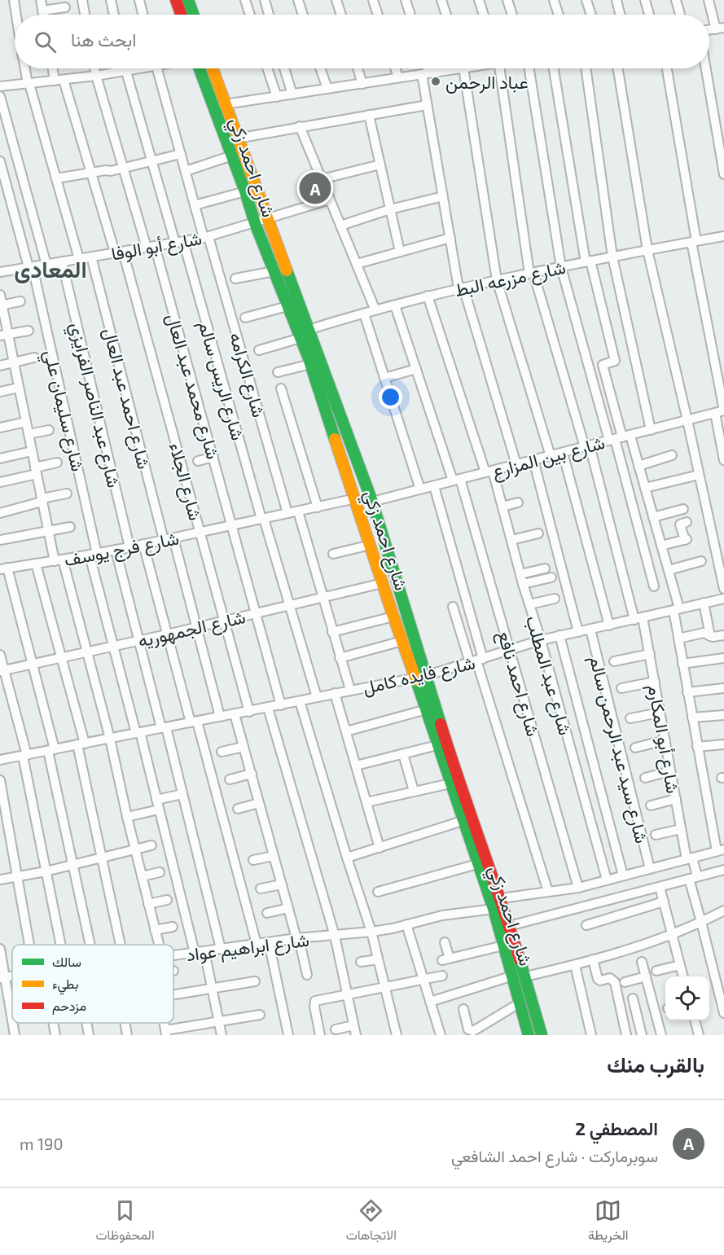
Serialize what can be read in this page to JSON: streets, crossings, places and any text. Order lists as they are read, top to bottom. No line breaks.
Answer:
{"streets":{"street":["شارع احمد زكي","شارع أبو الوفا","شارع مزرعه البط","شارع الكرامه","شارع الريس سالم","شارع محمد عبد العال","شارع احمد عبد العال","شارع عبد الناصر الفرايزي","شارع سليمان علي","شارع بين المزارع","شارع الجلاء","شارع فرج يوسف","شارع الجمهوريه","شارع فايده كامل","شارع عبد المطلب","شارع احمد نافع","شارع أبو المكارم","شارع سيد عبد الرحمن سالم","شارع ابراهيم عواد"]},"crossings":[["شارع احمد زكي","شارع أبو الوفا"],["شارع احمد زكي","شارع مزرعه البط"],["شارع احمد زكي","شارع بين المزارع"],["شارع احمد زكي","شارع فرج يوسف"],["شارع احمد زكي","شارع الجمهوريه"],["شارع احمد زكي","شارع فايده كامل"],["شارع احمد زكي","شارع ابراهيم عواد"],["شارع أبو الوفا","شارع الكرامه"],["شارع أبو الوفا","شارع الريس سالم"],["شارع أبو الوفا","شارع محمد عبد العال"],["شارع أبو الوفا","شارع احمد عبد العال"],["شارع أبو الوفا","شارع عبد الناصر الفرايزي"],["شارع أبو الوفا","شارع سليمان علي"],["شارع أبو الوفا","شارع الجلاء"],["شارع مزرعه البط","شارع عبد المطلب"],["شارع مزرعه البط","شارع احمد نافع"],["شارع مزرعه البط","شارع أبو المكارم"],["شارع الكرامه","شارع فرج يوسف"],["شارع الريس سالم","شارع فرج يوسف"],["شارع الريس سالم","شارع الجمهوريه"],["شارع الريس سالم","شارع فايده كامل"],["شارع محمد عبد العال","شارع فرج يوسف"],["شارع محمد عبد العال","شارع الجمهوريه"],["شارع محمد عبد العال","شارع فايده كامل"],["شارع احمد عبد العال","شارع فرج يوسف"],["شارع عبد الناصر الفرايزي","شارع فرج يوسف"],["شارع سليمان علي","شارع فرج يوسف"],["شارع سليمان علي","شارع الجمهوريه"],["شارع سليمان علي","شارع فايده كامل"],["شارع سليمان علي","شارع ابراهيم عواد"],["شارع بين المزارع","شارع عبد المطلب"],["شارع بين المزارع","شارع احمد نافع"],["شارع بين المزارع","شارع أبو المكارم"],["شارع الجلاء","شارع فرج يوسف"],["شارع الجلاء","شارع الجمهوريه"],["شارع الجلاء","شارع فايده كامل"],["شارع فايده كامل","شارع عبد المطلب"],["شارع فايده كامل","شارع احمد نافع"],["شارع فايده كامل","شارع أبو المكارم"],["شارع فايده كامل","شارع سيد عبد الرحمن سالم"]],"districts":["المعادى"],"places":["عباد الرحمن"],"legend":["سالك","بطيء","مزدحم"],"page":{"search":"ابحث هنا","pins":"A","heading":"بالقرب منك","list":[{"mark":"A","name":"المصطفي 2","note":"سوبرماركت · شارع احمد الشافعي","value":"190 m"}],"nav":["الخريطة","الاتجاهات","المحفوظات"]}}
